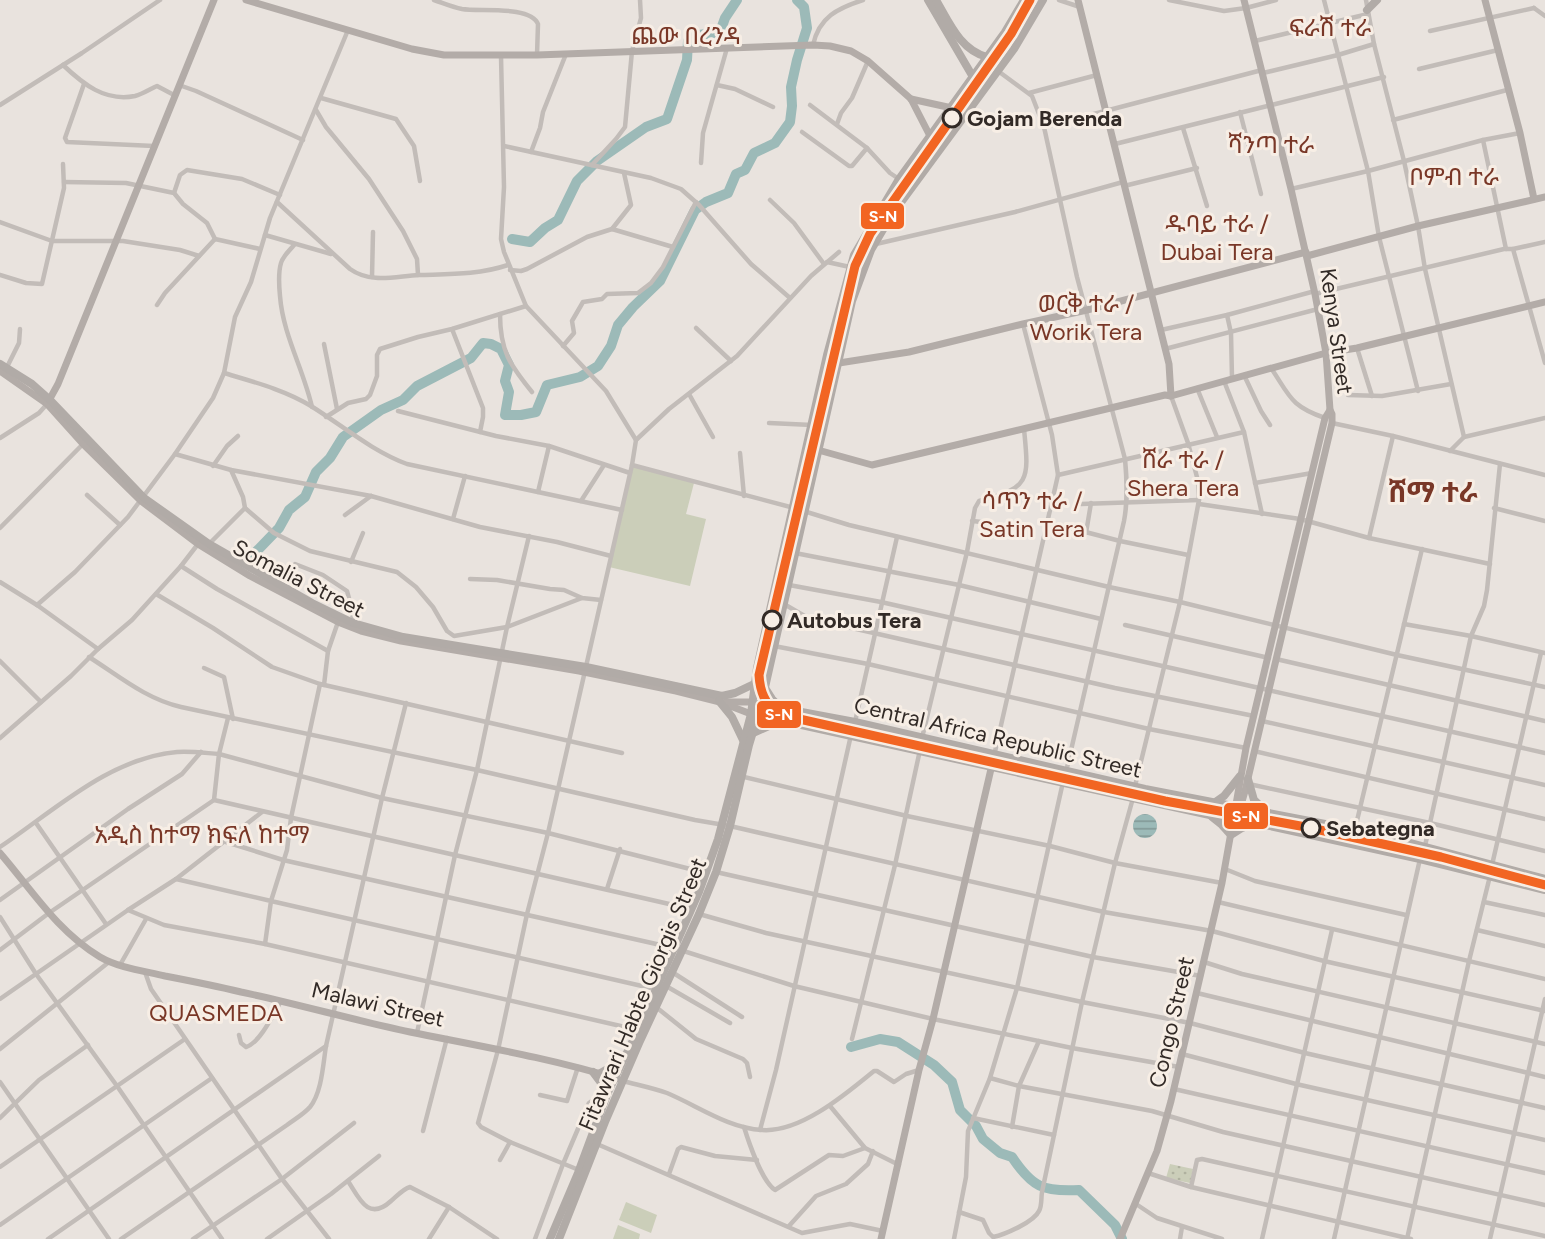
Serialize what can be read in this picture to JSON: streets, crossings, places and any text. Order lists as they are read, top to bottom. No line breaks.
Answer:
{"streets":{"main road":["Kenya Street","Somalia Street","Central Africa Republic Street","Fitawrari Habte Giorgis Street","Malawi Street","Congo Street"]},"crossings":[["Central Africa Republic Street","Fitawrari Habte Giorgis Street"],["Central Africa Republic Street","Congo Street"],["Fitawrari Habte Giorgis Street","Malawi Street"]],"districts":["ፍራሽ ተራ","ጨው በረንዳ","ሻንጣ ተራ","ቦምብ ተራ","ዱባይ ተራ / Dubai Tera","ወርቅ ተራ / Worik Tera","ሸራ ተራ / Shera Tera","ሸማ ተራ","ሳጥን ተራ / Satin Tera","አዲስ ከተማ ክፍለ ከተማ","QUASMEDA"],"places":["Gojam Berenda","Autobus Tera","Sebategna"],"lines":["transit line S-N"]}
